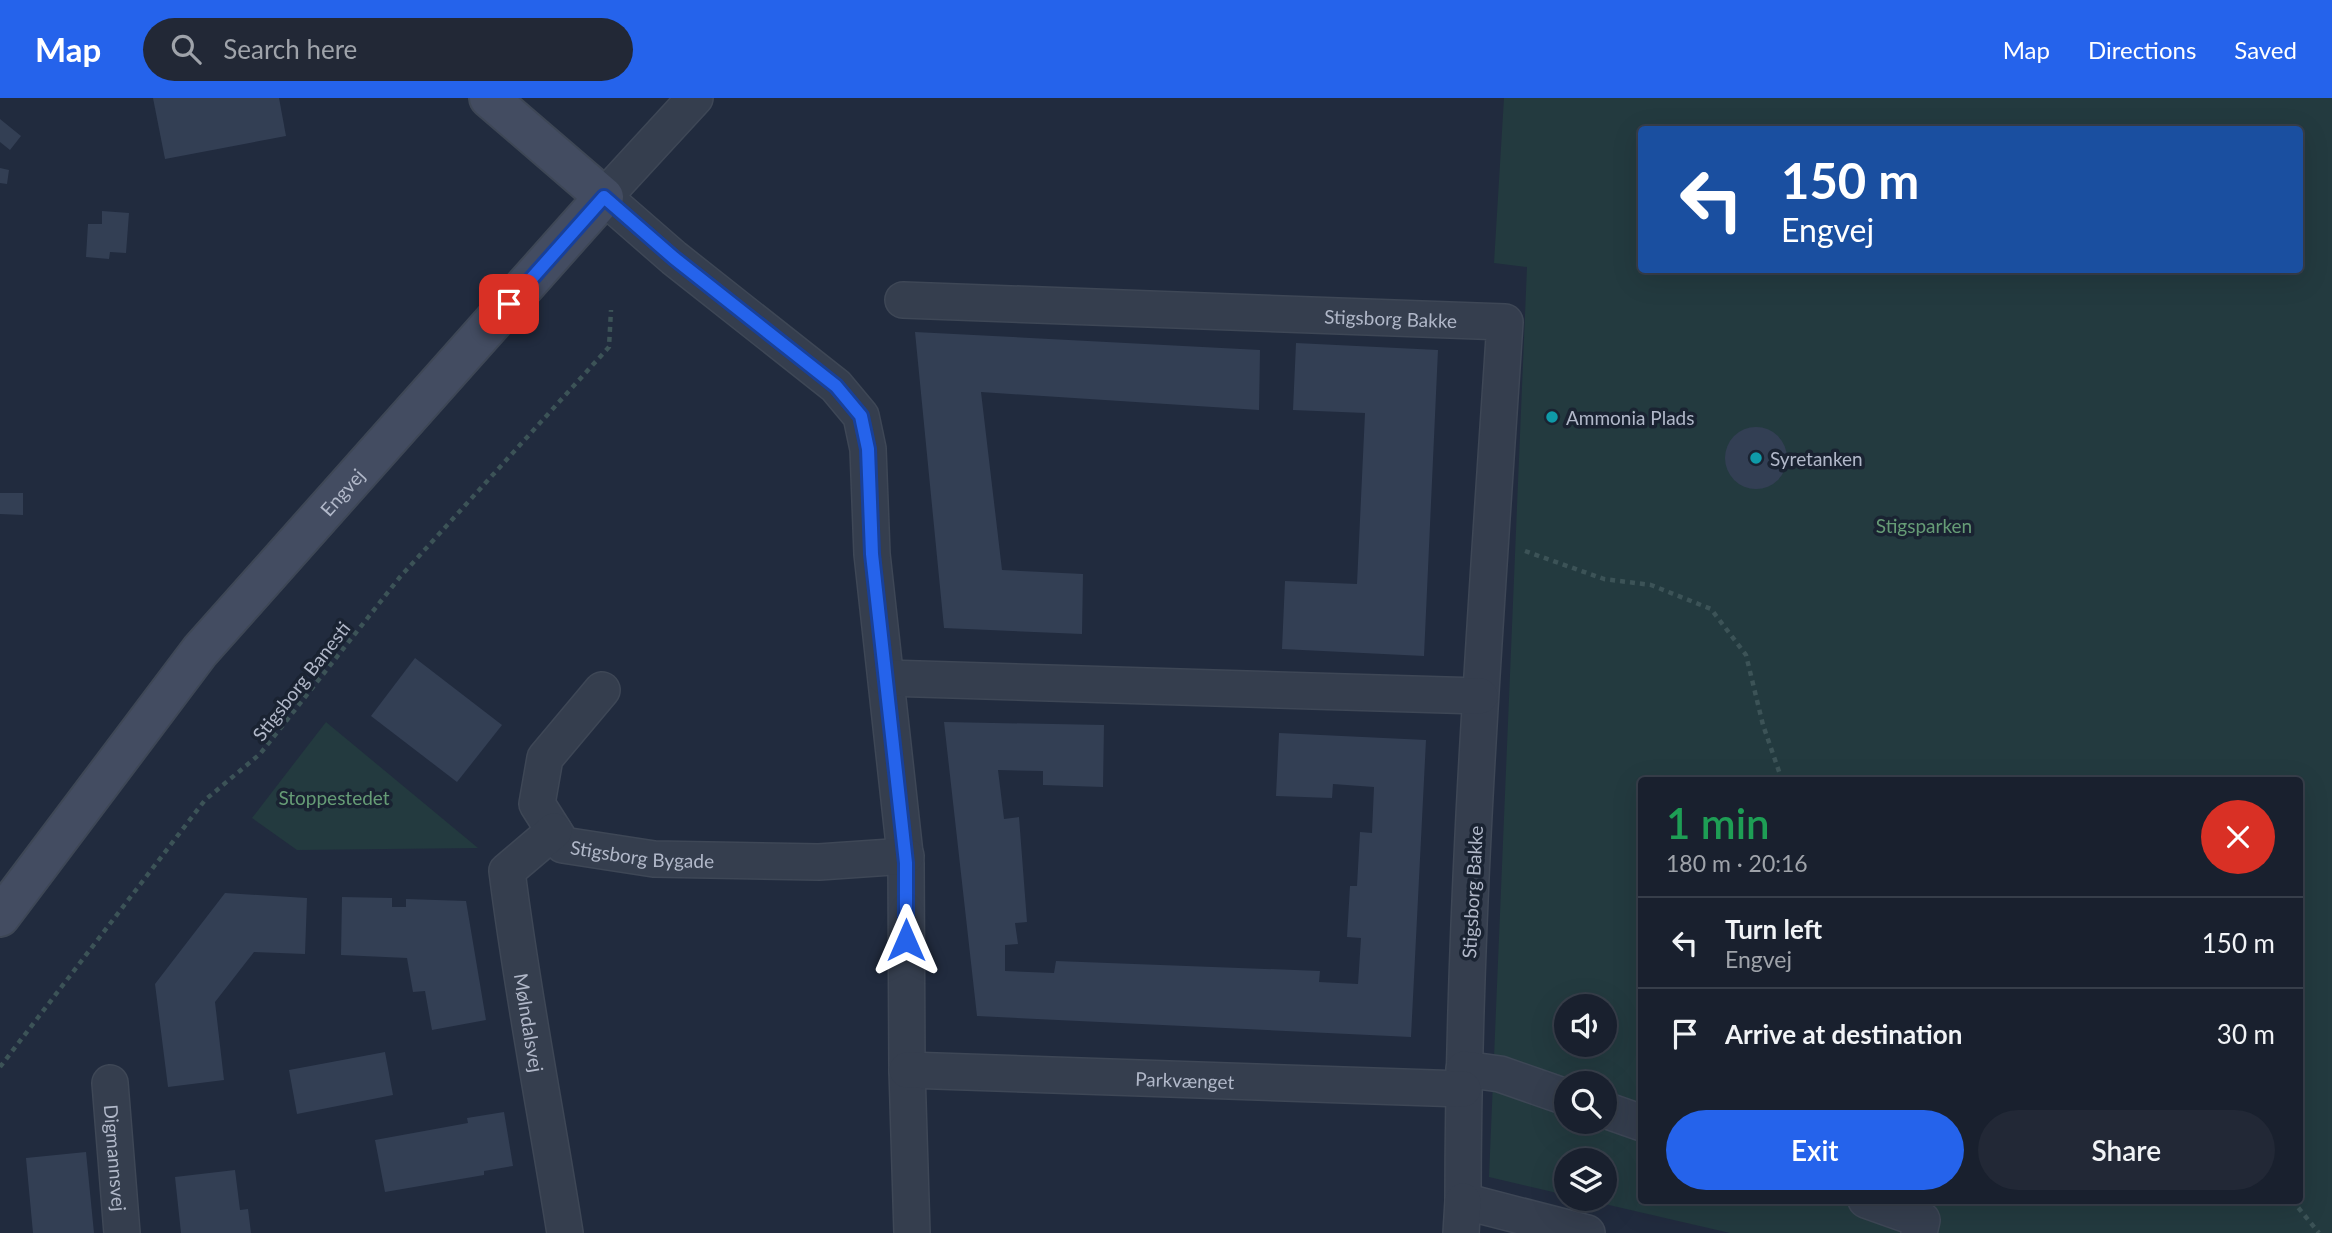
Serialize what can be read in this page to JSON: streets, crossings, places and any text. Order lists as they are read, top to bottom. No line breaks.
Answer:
{"streets":{"street":["Stigsborg Bakke","Engvej","Stigsborg Bygade","Mølndalsvej","Parkvænget","Digmannsvej"],"path":["Stigsborg Banesti"]},"crossings":[["Stigsborg Bakke","Parkvænget"],["Stigsborg Bygade","Mølndalsvej"]],"parks":["Stigsparken","Stoppestedet"],"places":["Ammonia Plads","Syretanken"],"page":{"header":"Map","search":"Search here","nav":["Map","Directions","Saved"],"turn":["150 m","Engvej"],"heading":["1 min","180 m · 20:16"],"list":[{"name":"Turn left","note":"Engvej","value":"150 m"},{"name":"Arrive at destination","value":"30 m"}],"buttons":["Exit","Share"]}}
